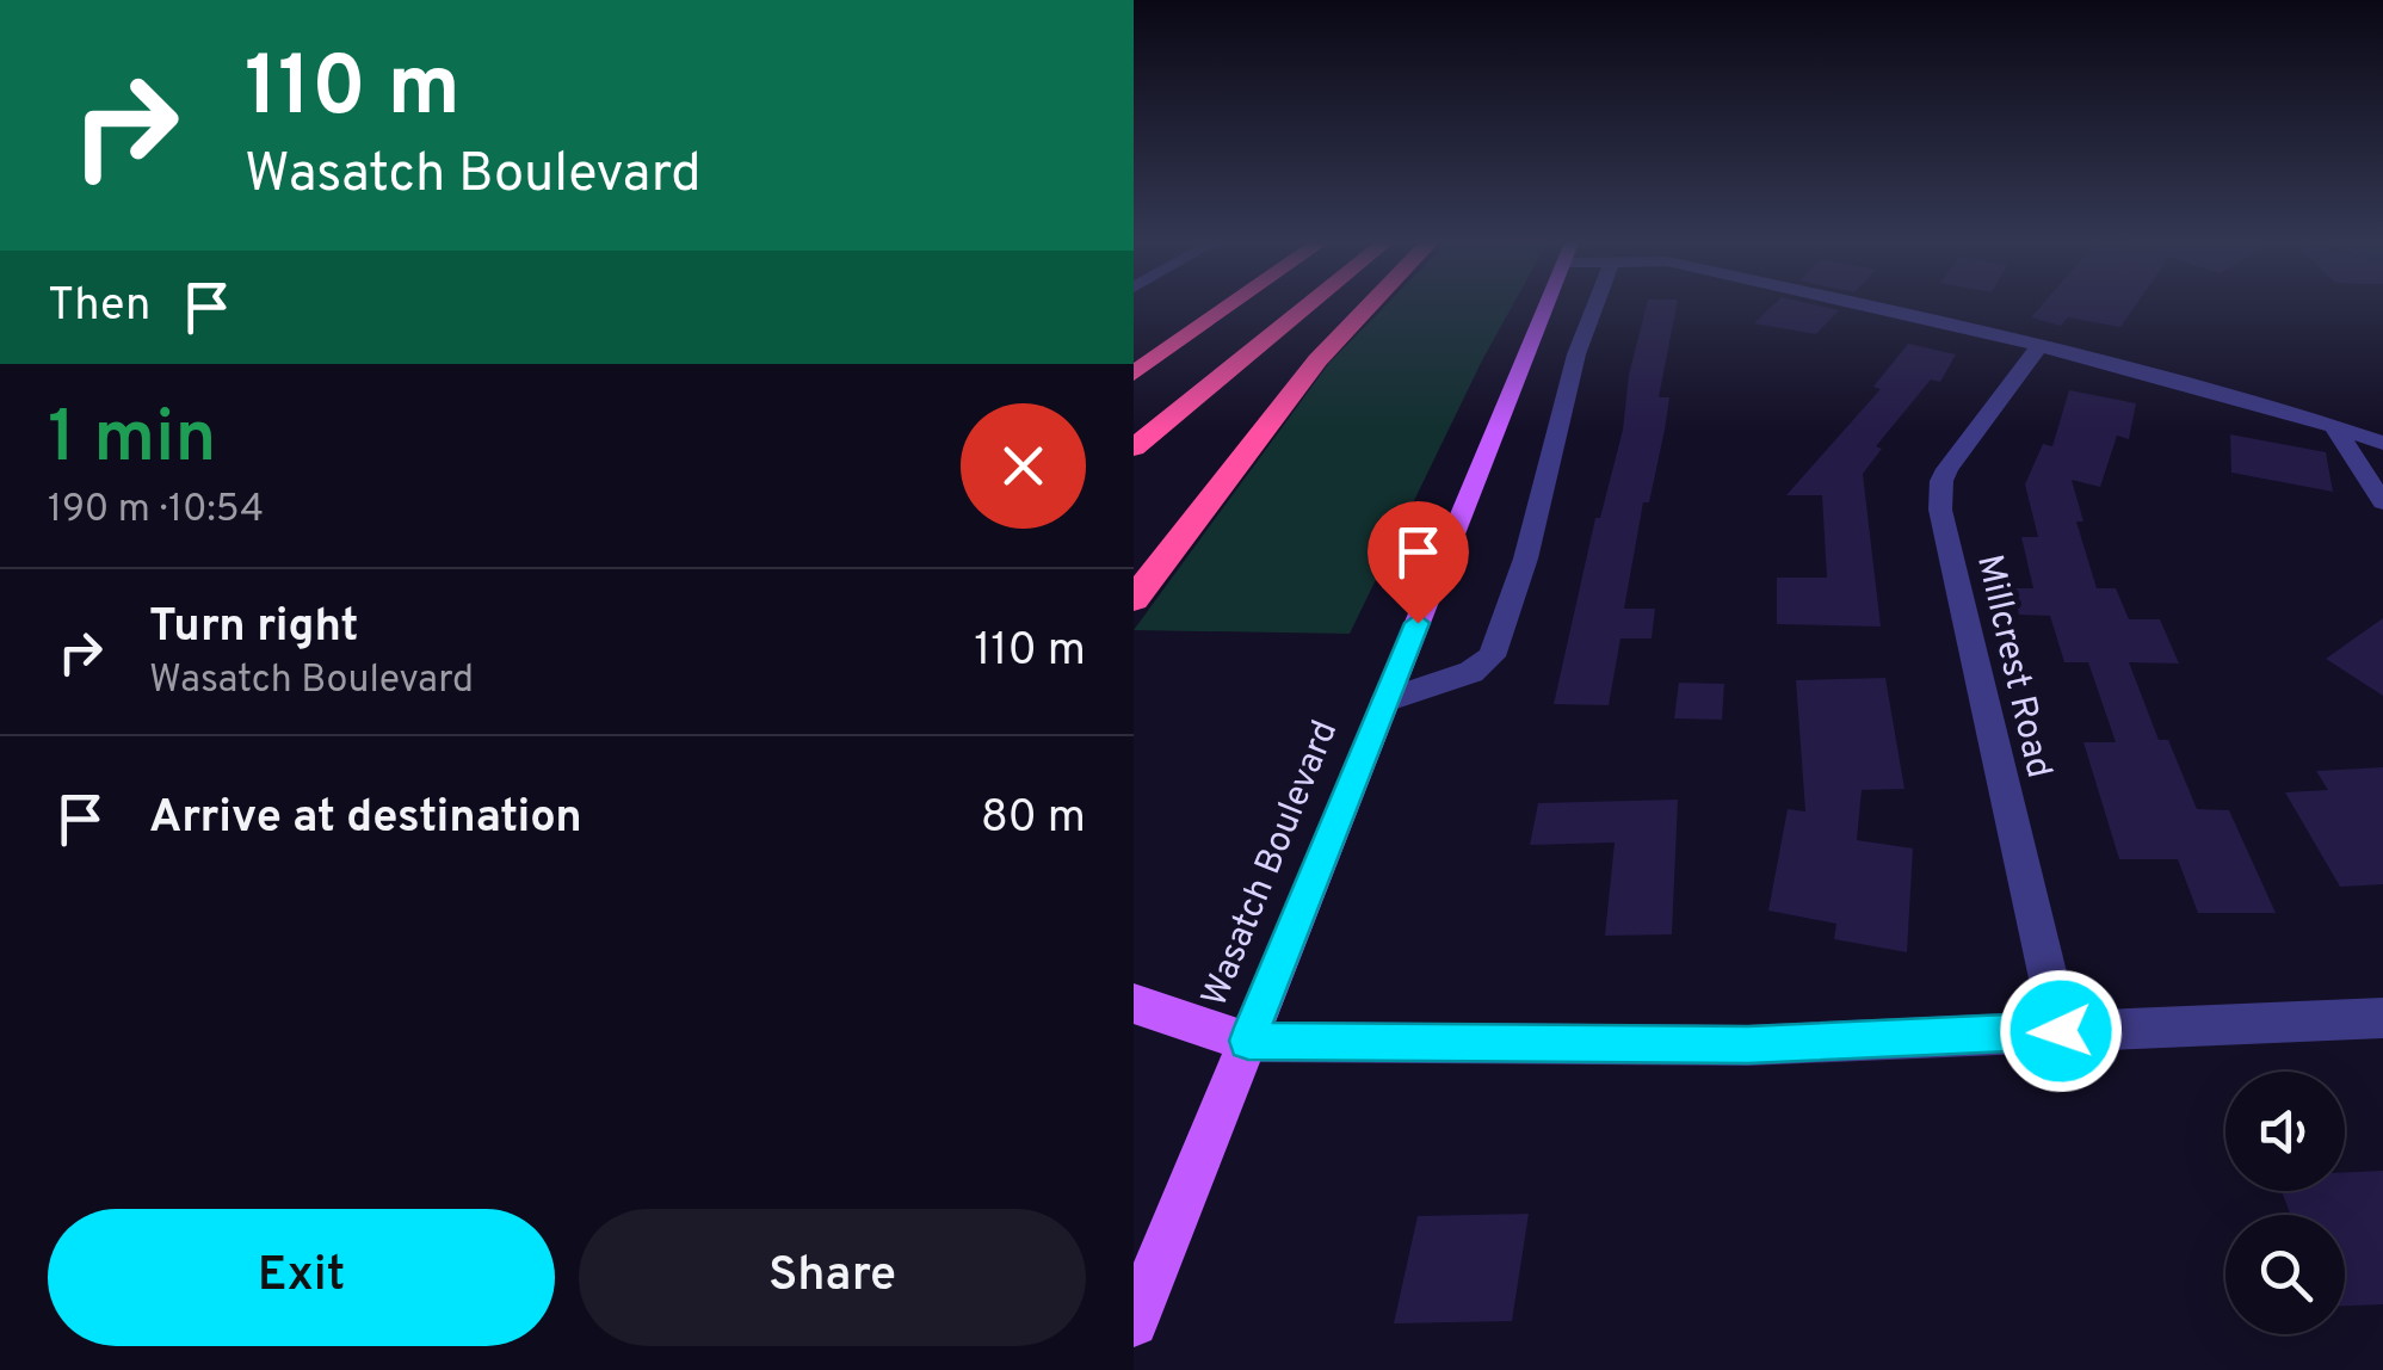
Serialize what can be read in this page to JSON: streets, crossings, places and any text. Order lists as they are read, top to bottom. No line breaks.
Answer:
{"streets":{"main road":["Wasatch Boulevard"],"street":["Millcrest Road"]},"page":{"turn":["110 m","Wasatch Boulevard"],"then":"Then","heading":["1 min","190 m · 10:54"],"list":[{"name":"Turn right","note":"Wasatch Boulevard","value":"110 m"},{"name":"Arrive at destination","value":"80 m"}],"buttons":["Exit","Share"]}}
